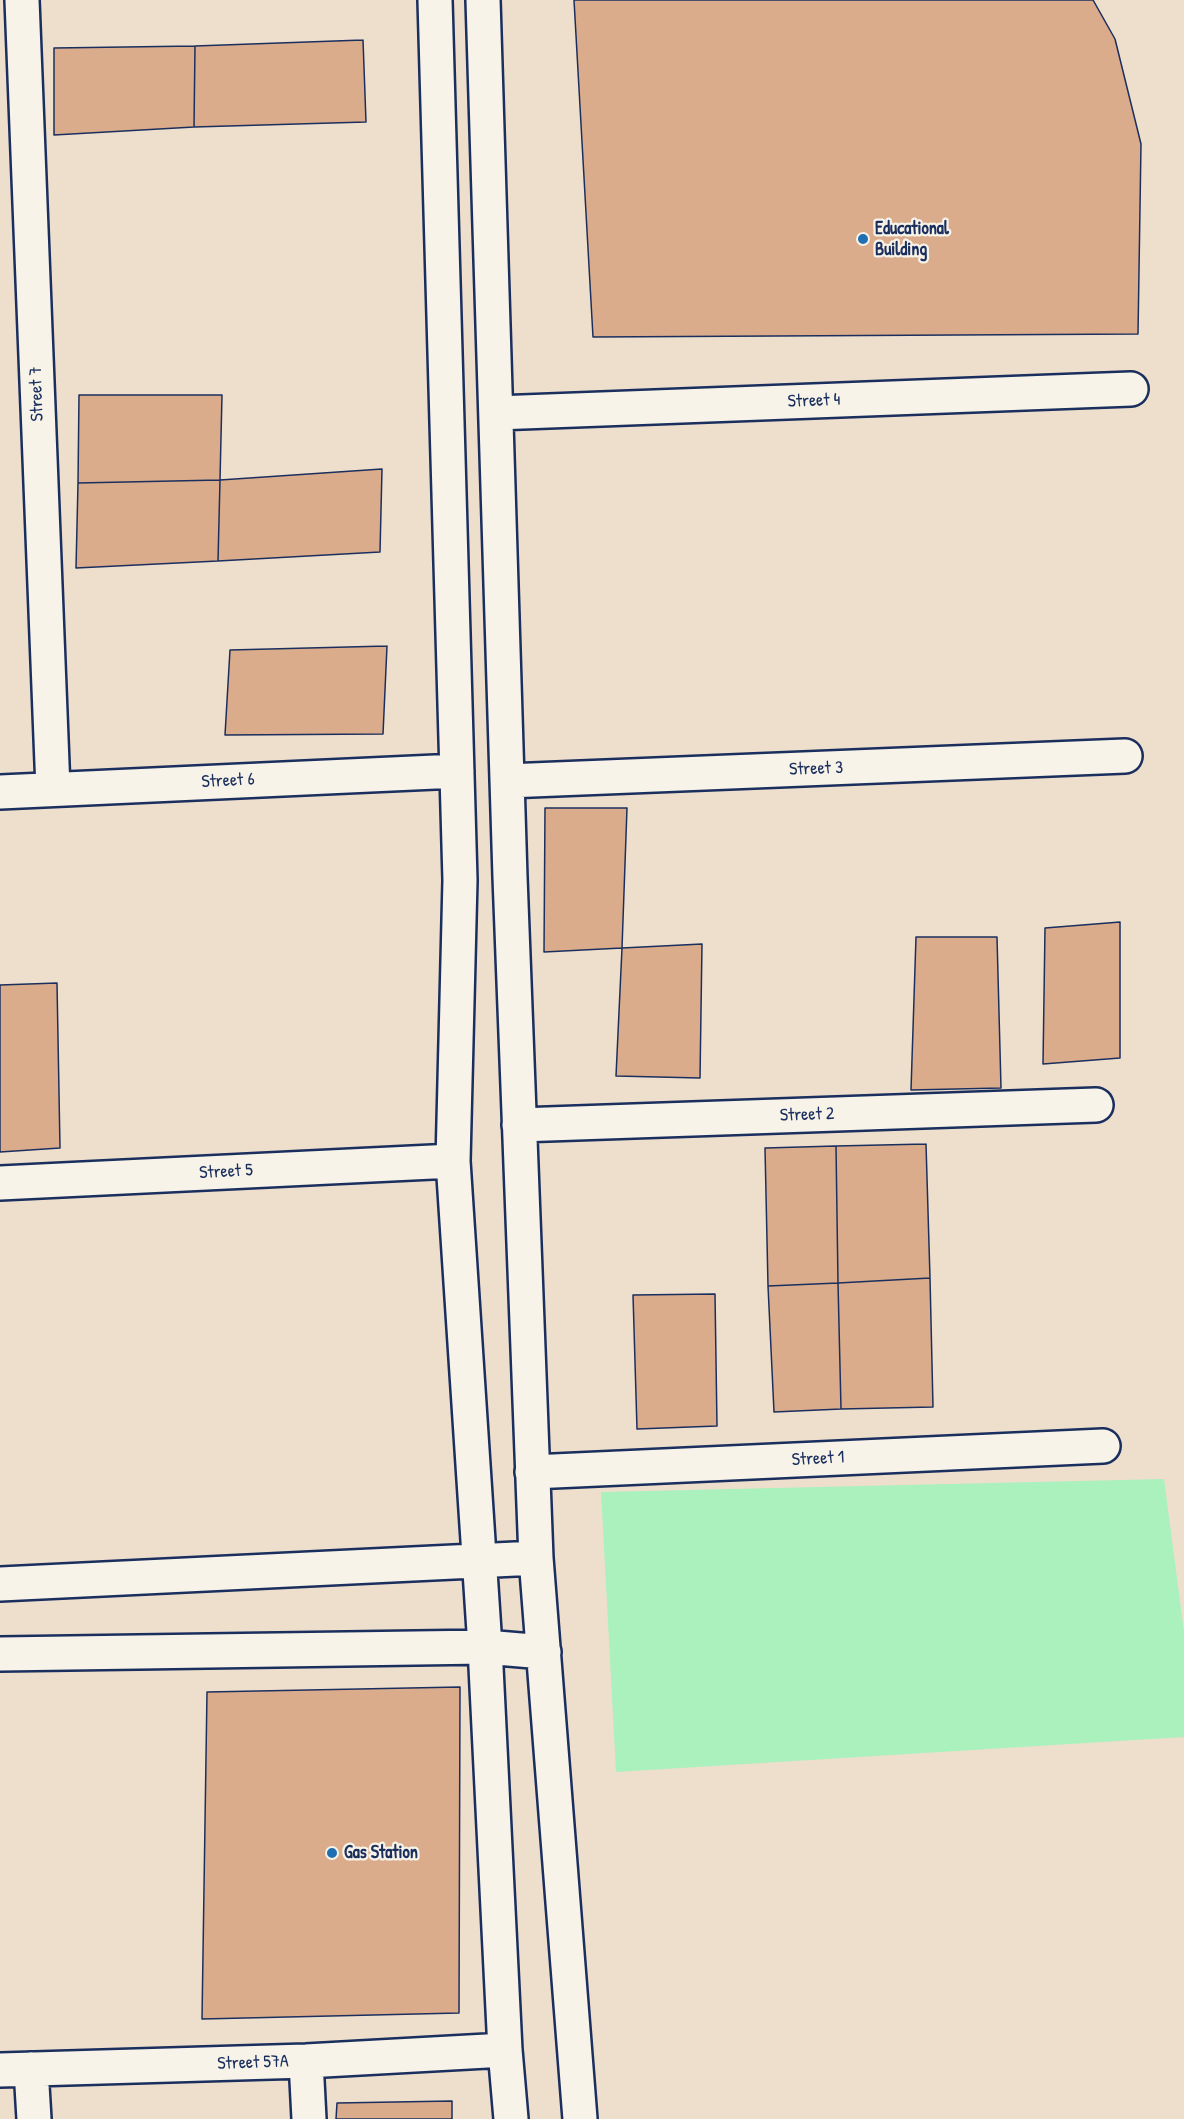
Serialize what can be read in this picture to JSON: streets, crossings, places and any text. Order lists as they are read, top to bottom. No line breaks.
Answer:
{"streets":{"street":["Street 7","Street 4","Street 3","Street 6","Street 2","Street 5","Street 1","Street 57A"]},"crossings":[["Street 7","Street 6"]],"places":["Educational Building","Gas Station"]}
